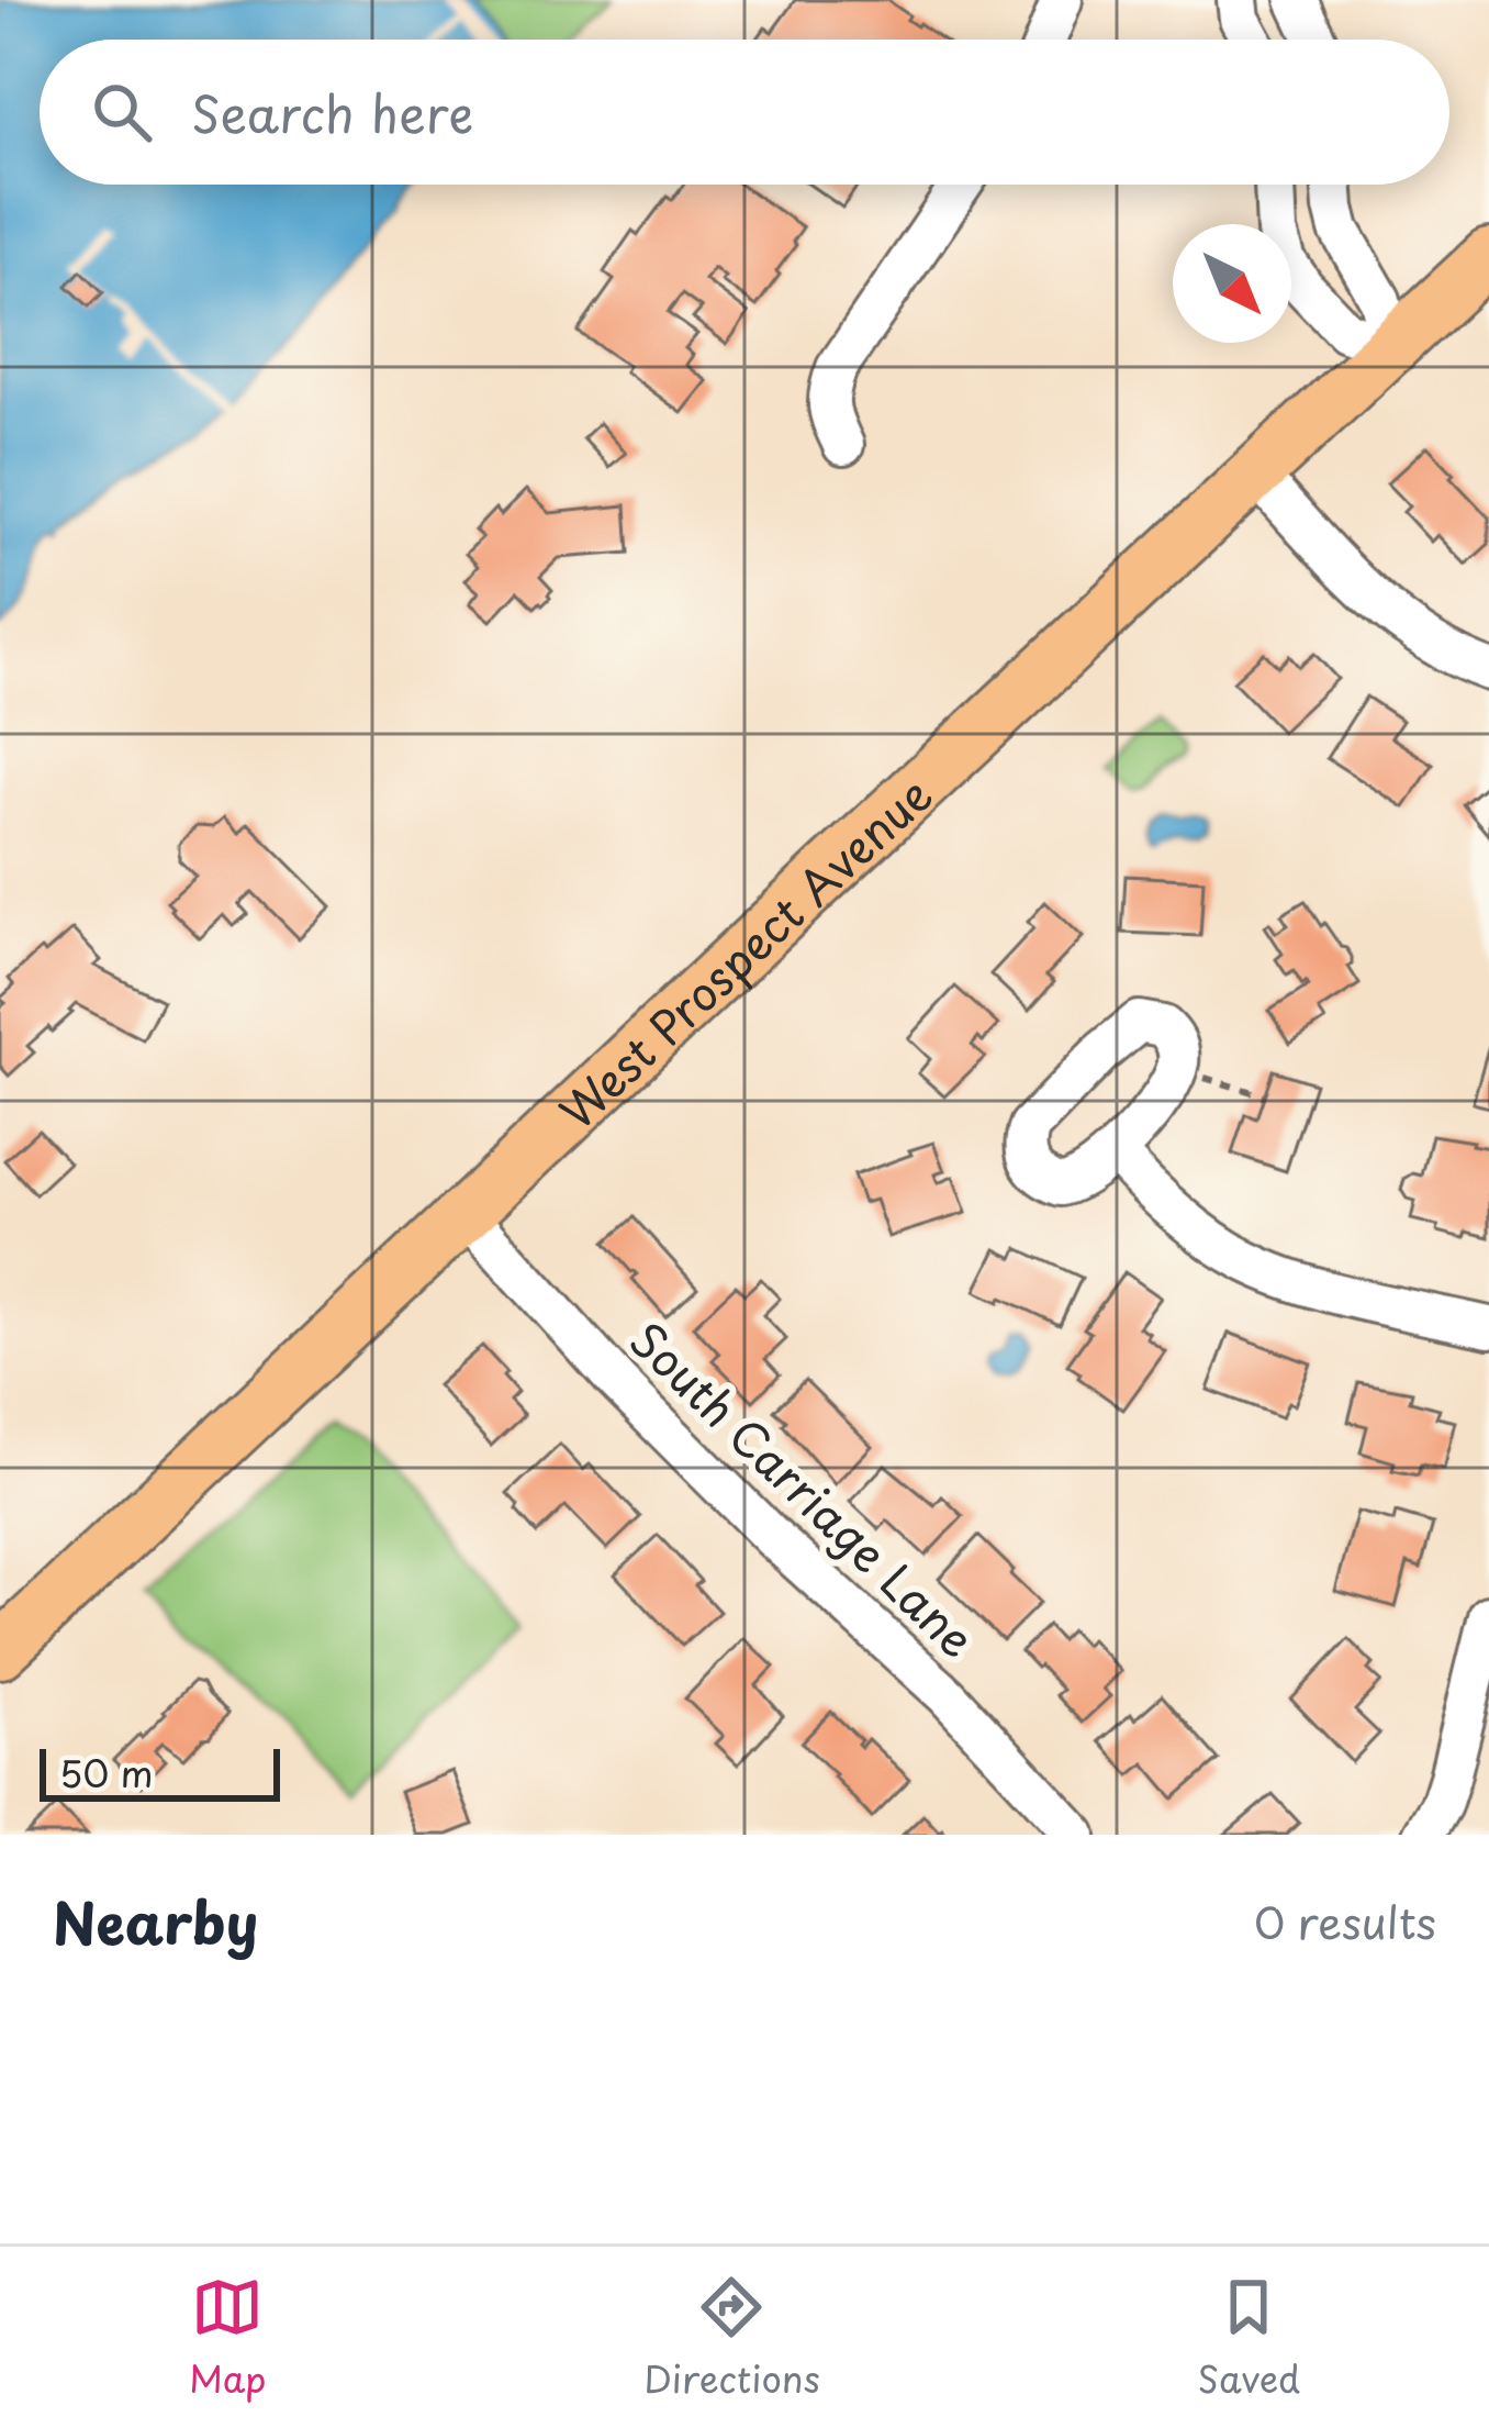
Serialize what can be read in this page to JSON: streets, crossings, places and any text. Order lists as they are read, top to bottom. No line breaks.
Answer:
{"streets":{"main road":["West Prospect Avenue"],"street":["South Carriage Lane"]},"crossings":[["West Prospect Avenue","South Carriage Lane"]],"scale_bar":"50 m","north":"bottom right","page":{"search":"Search here","scale":"50 m","heading":["Nearby","0 results"],"nav":["Map","Directions","Saved"]}}
